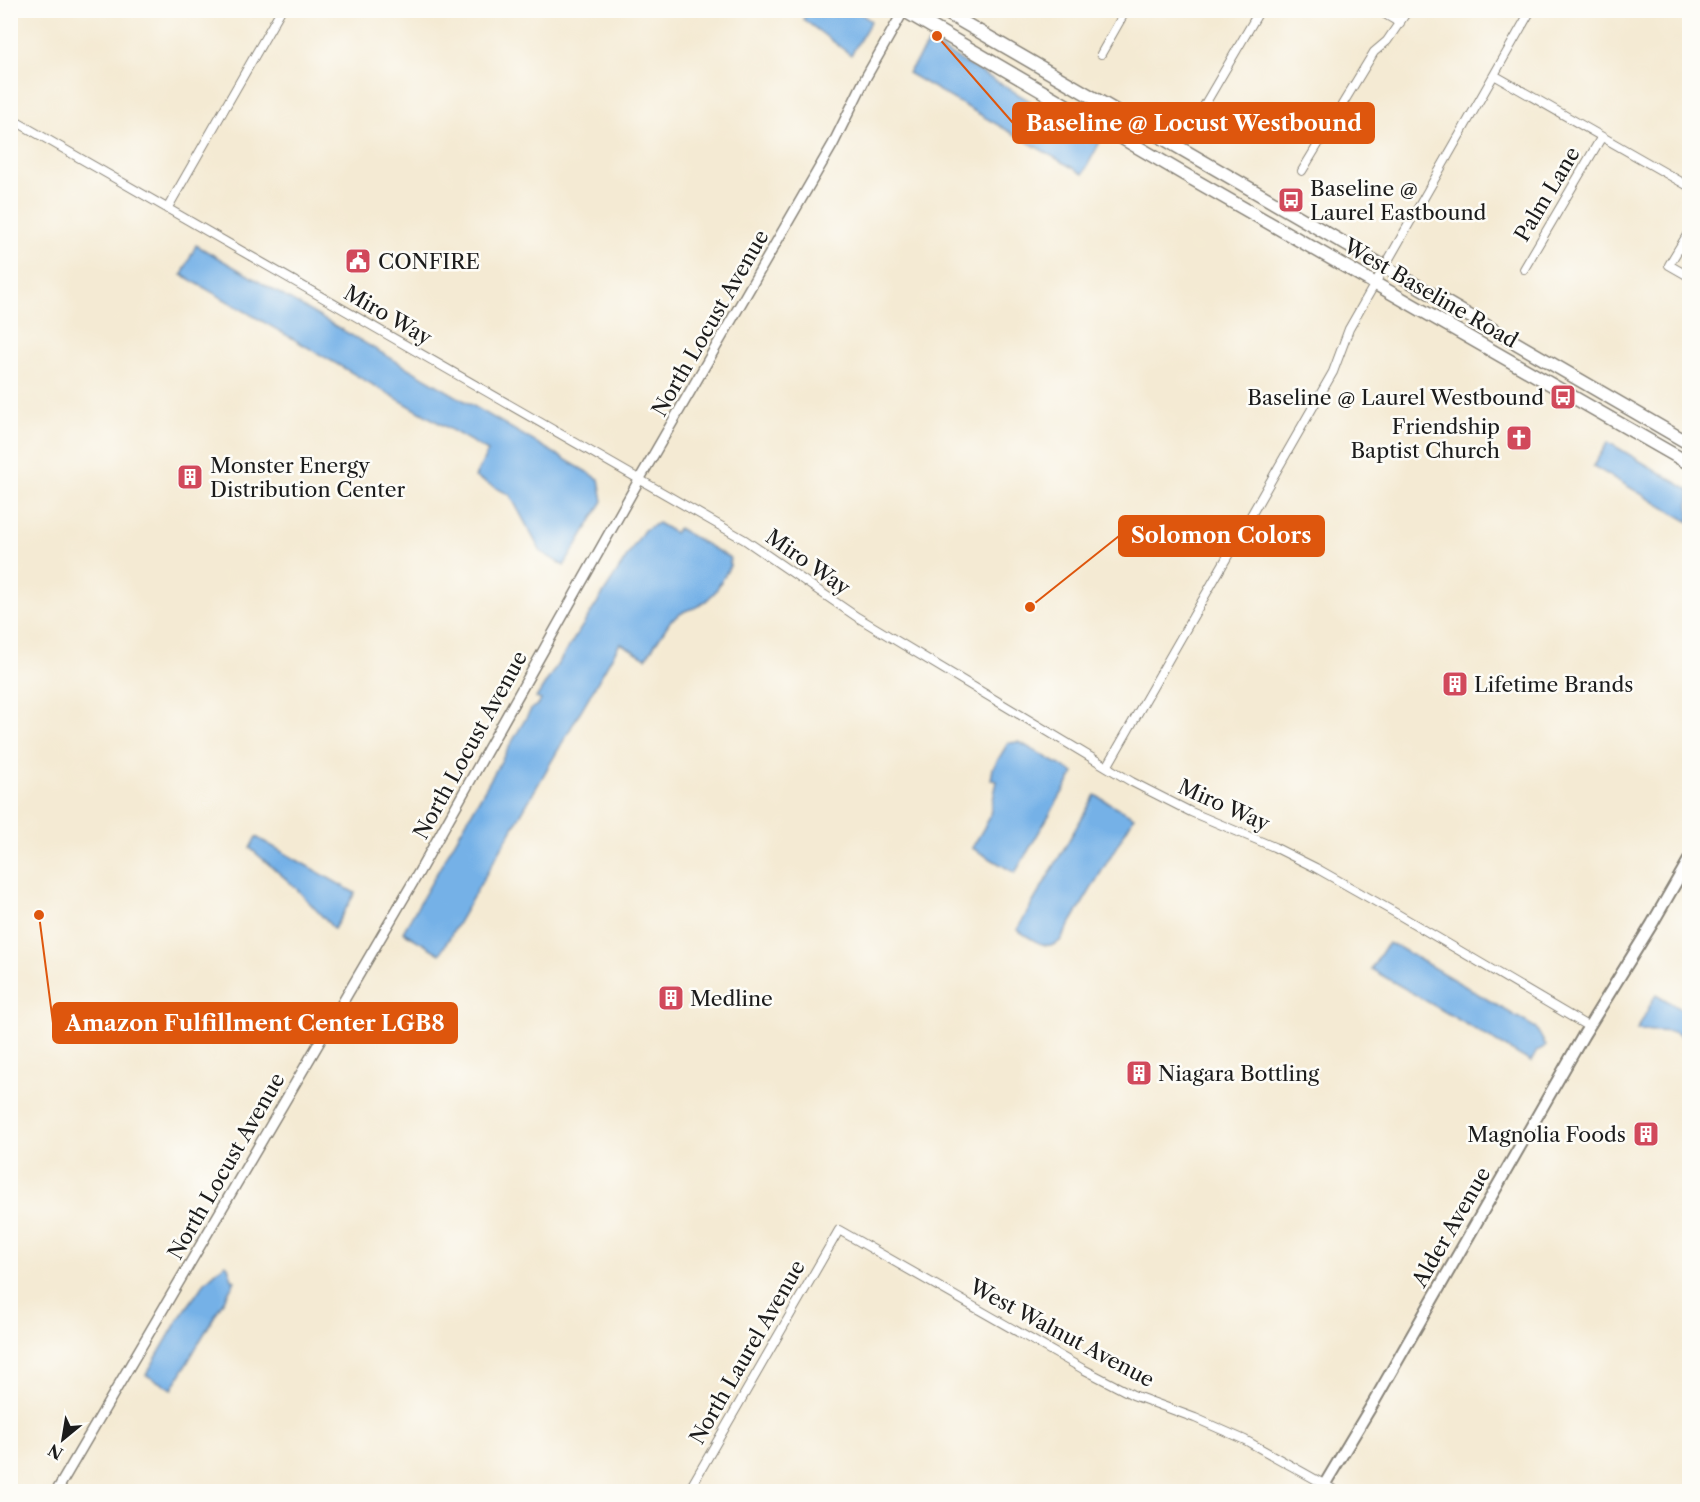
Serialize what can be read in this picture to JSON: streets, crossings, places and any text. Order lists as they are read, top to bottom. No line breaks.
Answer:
{"streets":{"main road":["West Baseline Road","Alder Avenue"],"street":["Palm Lane","Miro Way","North Locust Avenue","West Walnut Avenue","North Laurel Avenue"]},"crossings":[["West Baseline Road","North Locust Avenue"],["Miro Way","North Locust Avenue"],["Miro Way","Alder Avenue"],["Alder Avenue","West Walnut Avenue"],["West Walnut Avenue","North Laurel Avenue"]],"places":{"other":["Baseline @ Locust Westbound","Solomon Colors","Amazon Fulfillment Center LGB8"],"bus stop":["Baseline @ Laurel Eastbound","Baseline @ Laurel Westbound"],"public building":["CONFIRE"],"church":["Friendship Baptist Church"],"building":["Monster Energy Distribution Center","Lifetime Brands","Medline","Niagara Bottling","Magnolia Foods"]},"north":"bottom left"}
